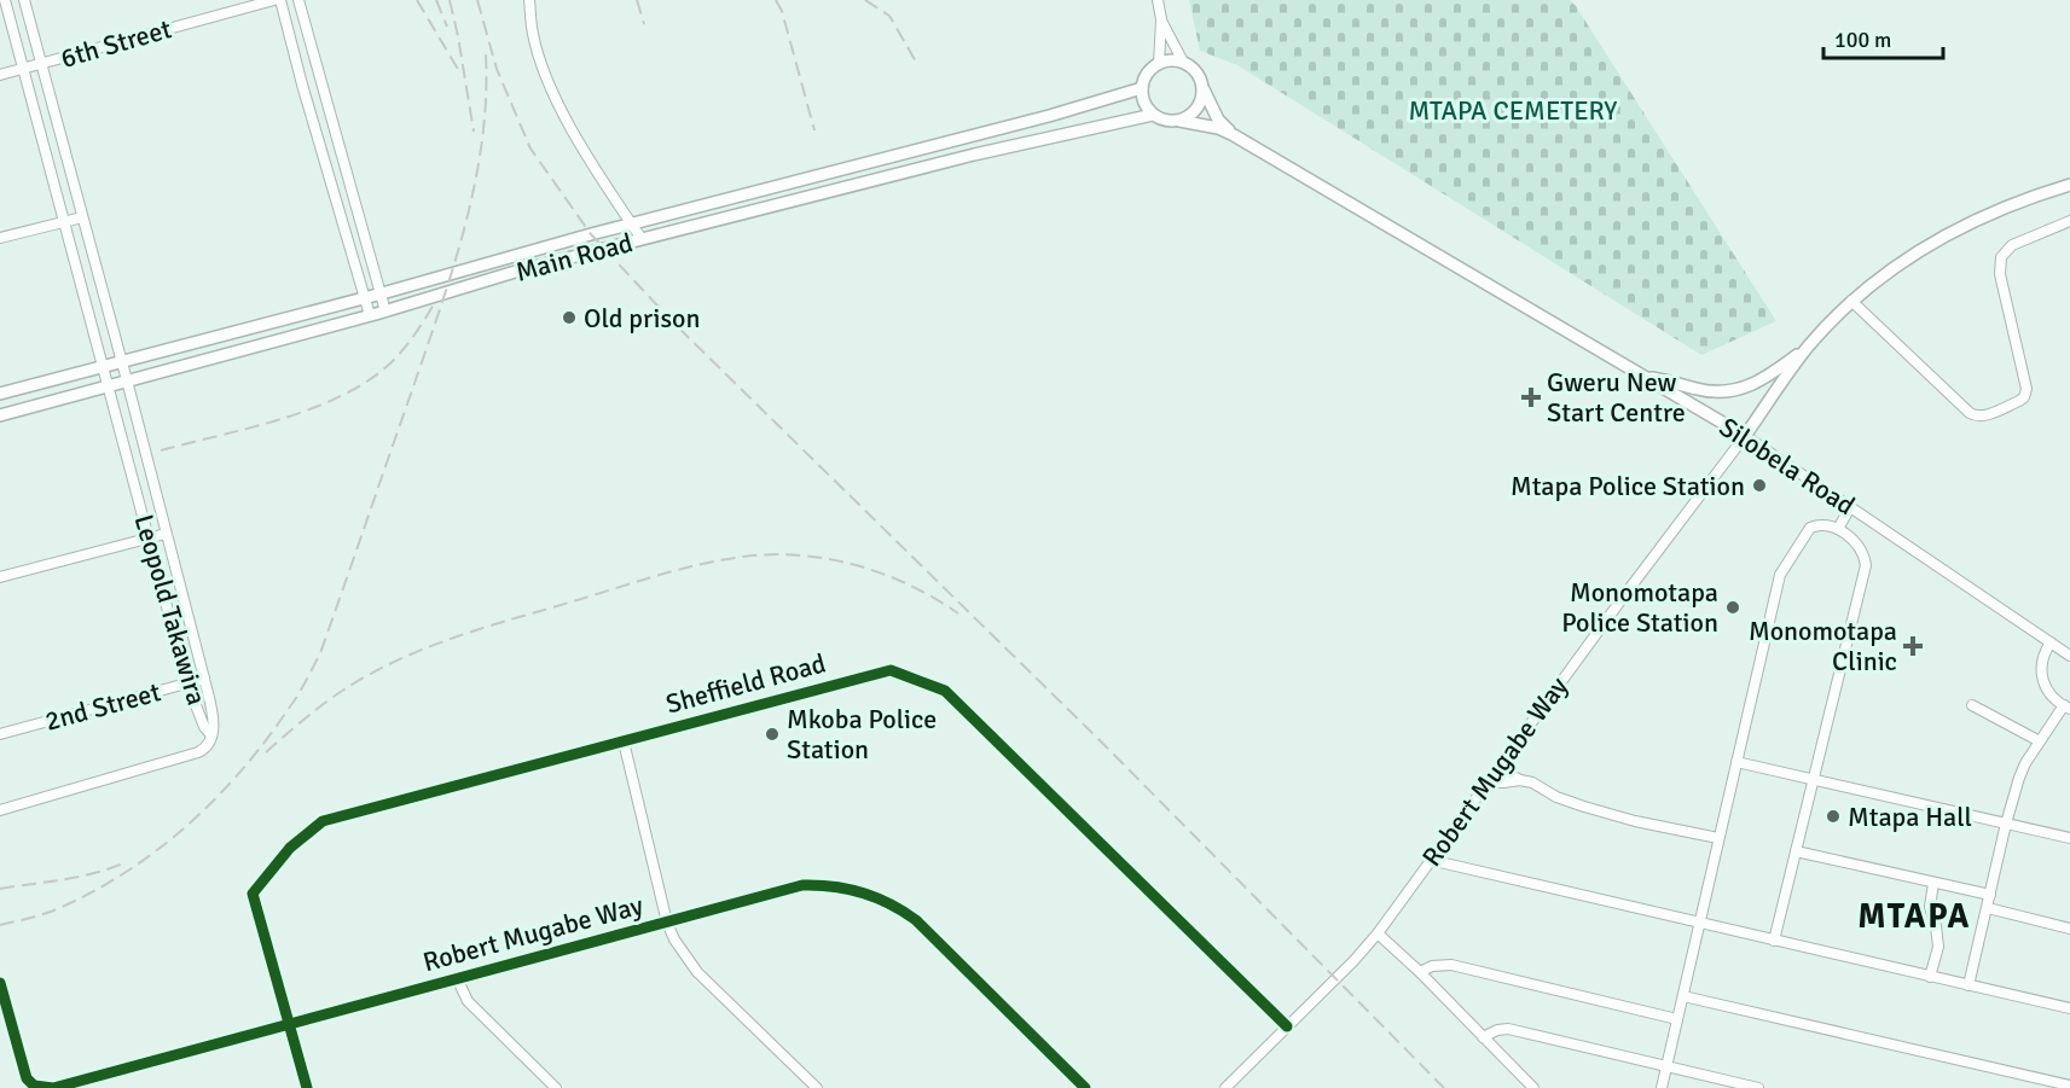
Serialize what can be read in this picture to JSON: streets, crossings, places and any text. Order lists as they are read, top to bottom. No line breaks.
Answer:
{"streets":{"main road":["Main Road","Silobela Road"],"street":["6th Street","Leopold Takawira","Sheffield Road","2nd Street","Robert Mugabe Way"]},"crossings":[["6th Street","Leopold Takawira"],["Main Road","Silobela Road"],["Main Road","Leopold Takawira"],["Silobela Road","Robert Mugabe Way"],["Leopold Takawira","2nd Street"],["Sheffield Road","Robert Mugabe Way"]],"districts":["MTAPA"],"parks":["MTAPA CEMETERY"],"places":{"other":["Old prison","Mtapa Police Station","Monomotapa Police Station","Mkoba Police Station","Mtapa Hall"],"health":["Gweru New Start Centre","Monomotapa Clinic"]},"scale_bar":"100 m"}
